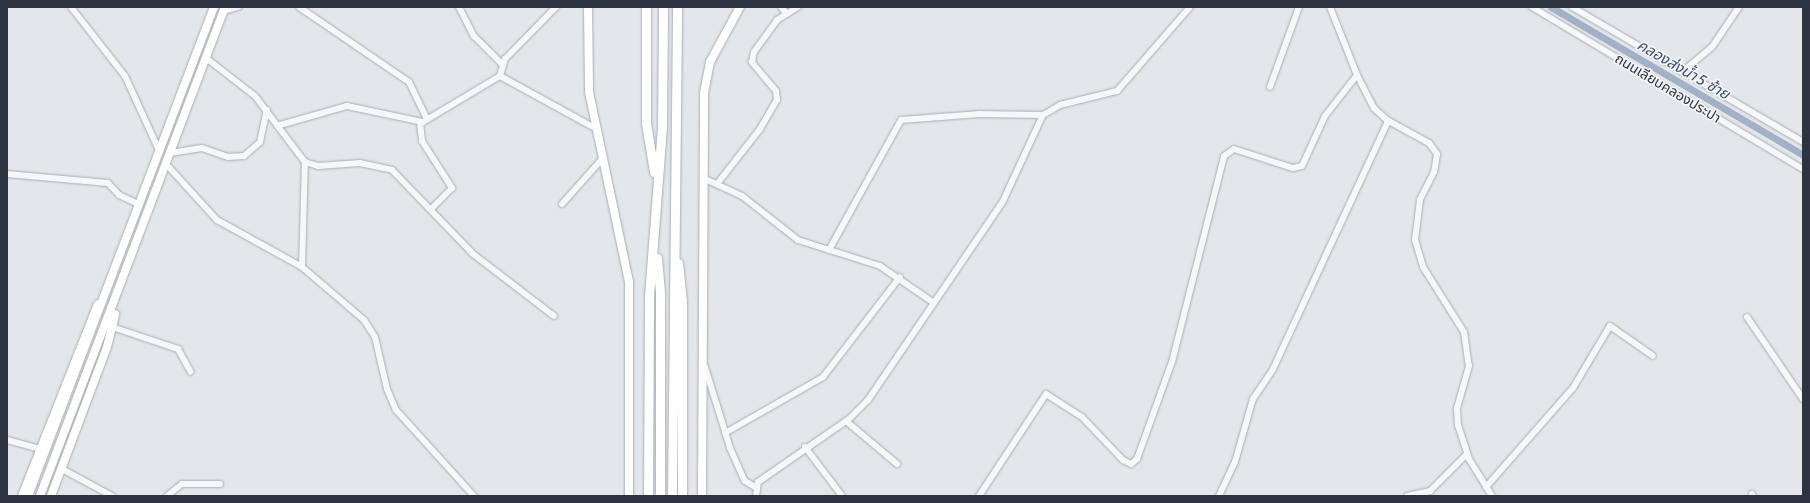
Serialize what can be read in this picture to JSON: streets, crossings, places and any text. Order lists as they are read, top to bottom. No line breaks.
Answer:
{"streets":{"street":["ถนนเลียบคลองประปา"]},"water":["คลองส่งน้ำ 5 ซ้าย"]}
